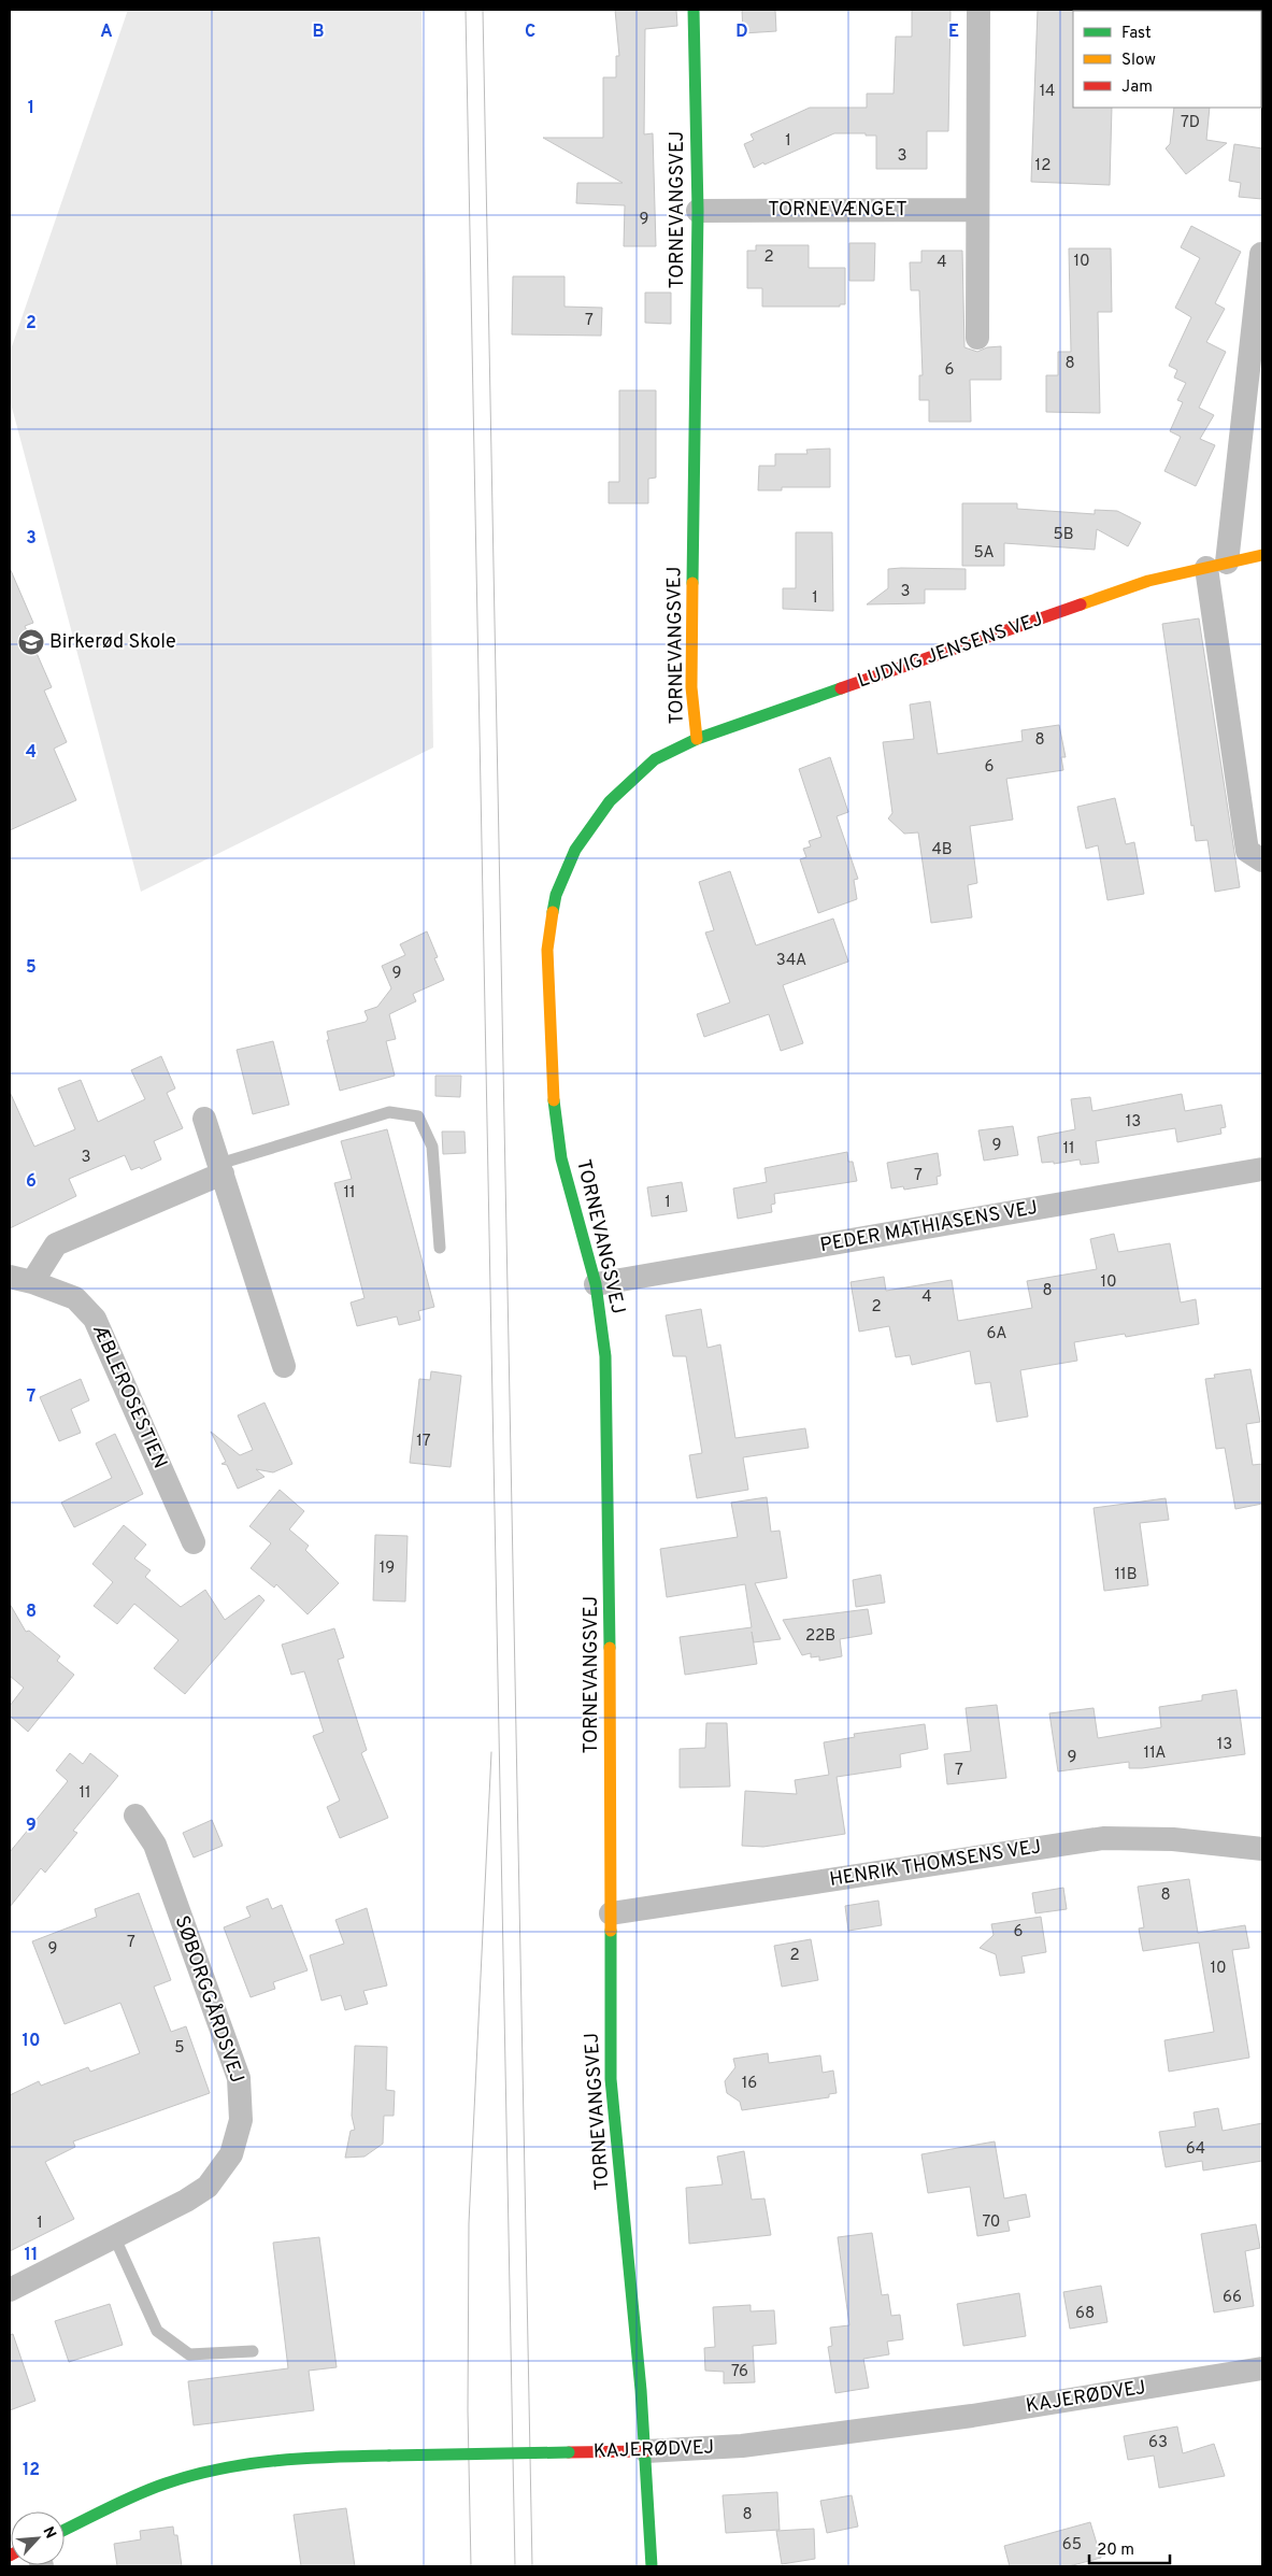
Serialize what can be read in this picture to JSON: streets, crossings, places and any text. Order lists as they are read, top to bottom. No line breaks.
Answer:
{"streets":{"street":["TORNEVANGSVEJ","TORNEVÆNGET","LUDVIG JENSENS VEJ","PEDER MATHIASENS VEJ","ÆBLEROSESTIEN","HENRIK THOMSENS VEJ","SØBORGGÅRDSVEJ","KAJERØDVEJ"]},"crossings":[["TORNEVANGSVEJ","TORNEVÆNGET"],["TORNEVANGSVEJ","LUDVIG JENSENS VEJ"],["TORNEVANGSVEJ","PEDER MATHIASENS VEJ"],["TORNEVANGSVEJ","HENRIK THOMSENS VEJ"],["TORNEVANGSVEJ","KAJERØDVEJ"]],"places":{"school or university":["Birkerød Skole"]},"house_numbers":["14","7D","1","3","12","9","2","10","4","7","8","6","5B","5A","3","1","8","6","4B","34A","9","13","9","11","3","7","11","1","10","8","4","2","6A","17","19","11B","22B","13","11A","9","7","11","8","6","7","9","2","10","5","16","64","70","1","66","68","76","63","8","65"],"legend":["Fast","Slow","Jam"],"scale_bar":"20 m","north":"top right","grid":{"columns":["A","B","C","D","E"],"rows":["1","2","3","4","5","6","7","8","9","10","11","12"]}}
